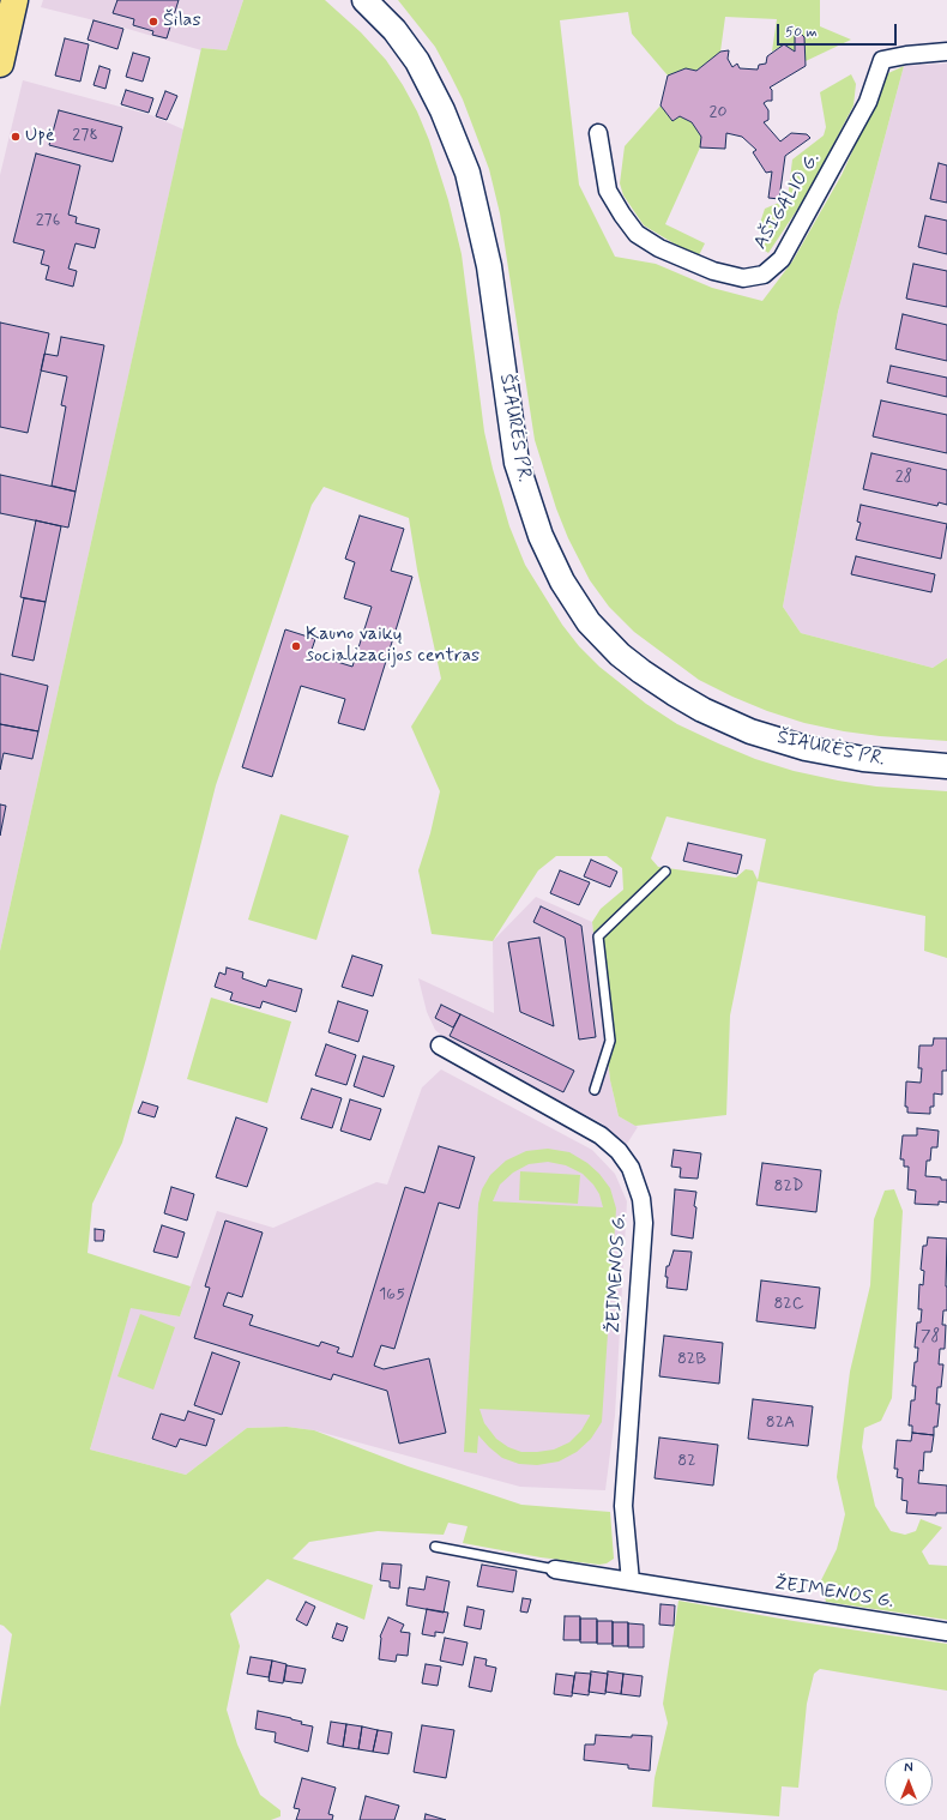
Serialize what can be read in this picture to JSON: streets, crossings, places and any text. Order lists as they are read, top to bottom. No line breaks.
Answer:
{"streets":{"main road":["ŠIAURĖS PR."],"street":["AŠIGALIO G.","ŽEIMENOS G."]},"places":["Šilas","Upė","Kauno vaikų socializacijos centras"],"house_numbers":["20","278","276","28","82D","165","82C","78","82B","82A","82"],"scale_bar":"50 m","north":"top"}
